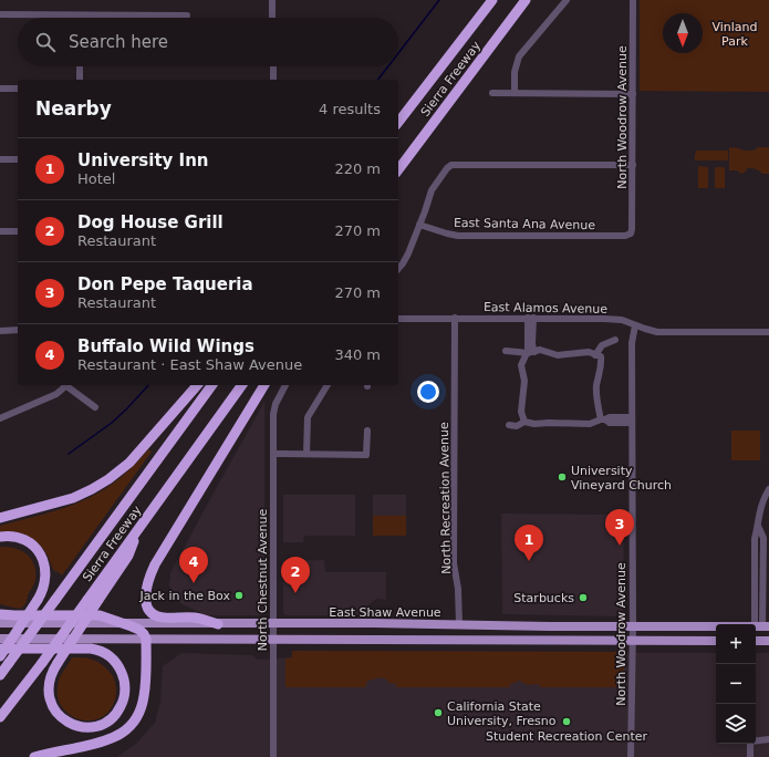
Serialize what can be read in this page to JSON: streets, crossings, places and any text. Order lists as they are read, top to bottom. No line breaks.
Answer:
{"streets":{"highway":["Sierra Freeway"],"main road":["East Shaw Avenue"],"street":["North Woodrow Avenue","East Santa Ana Avenue","East Alamos Avenue","North Recreation Avenue","North Chestnut Avenue"]},"crossings":[["North Woodrow Avenue","East Santa Ana Avenue"],["North Woodrow Avenue","East Alamos Avenue"],["North Woodrow Avenue","East Shaw Avenue"],["East Alamos Avenue","North Recreation Avenue"],["North Recreation Avenue","East Shaw Avenue"],["North Chestnut Avenue","East Shaw Avenue"]],"parks":["Vinland Park"],"places":["University Vineyard Church","Jack in the Box","Starbucks","California State University, Fresno","Student Recreation Center"],"north":"bottom","page":{"search":"Search here","heading":["Nearby","4 results"],"list":[{"mark":"1","name":"University Inn","note":"Hotel","value":"220 m"},{"mark":"2","name":"Dog House Grill","note":"Restaurant","value":"270 m"},{"mark":"3","name":"Don Pepe Taqueria","note":"Restaurant","value":"270 m"},{"mark":"4","name":"Buffalo Wild Wings","note":"Restaurant · East Shaw Avenue","value":"340 m"}],"pins":["3","1","4","2"],"map_buttons":["+","−"]}}
